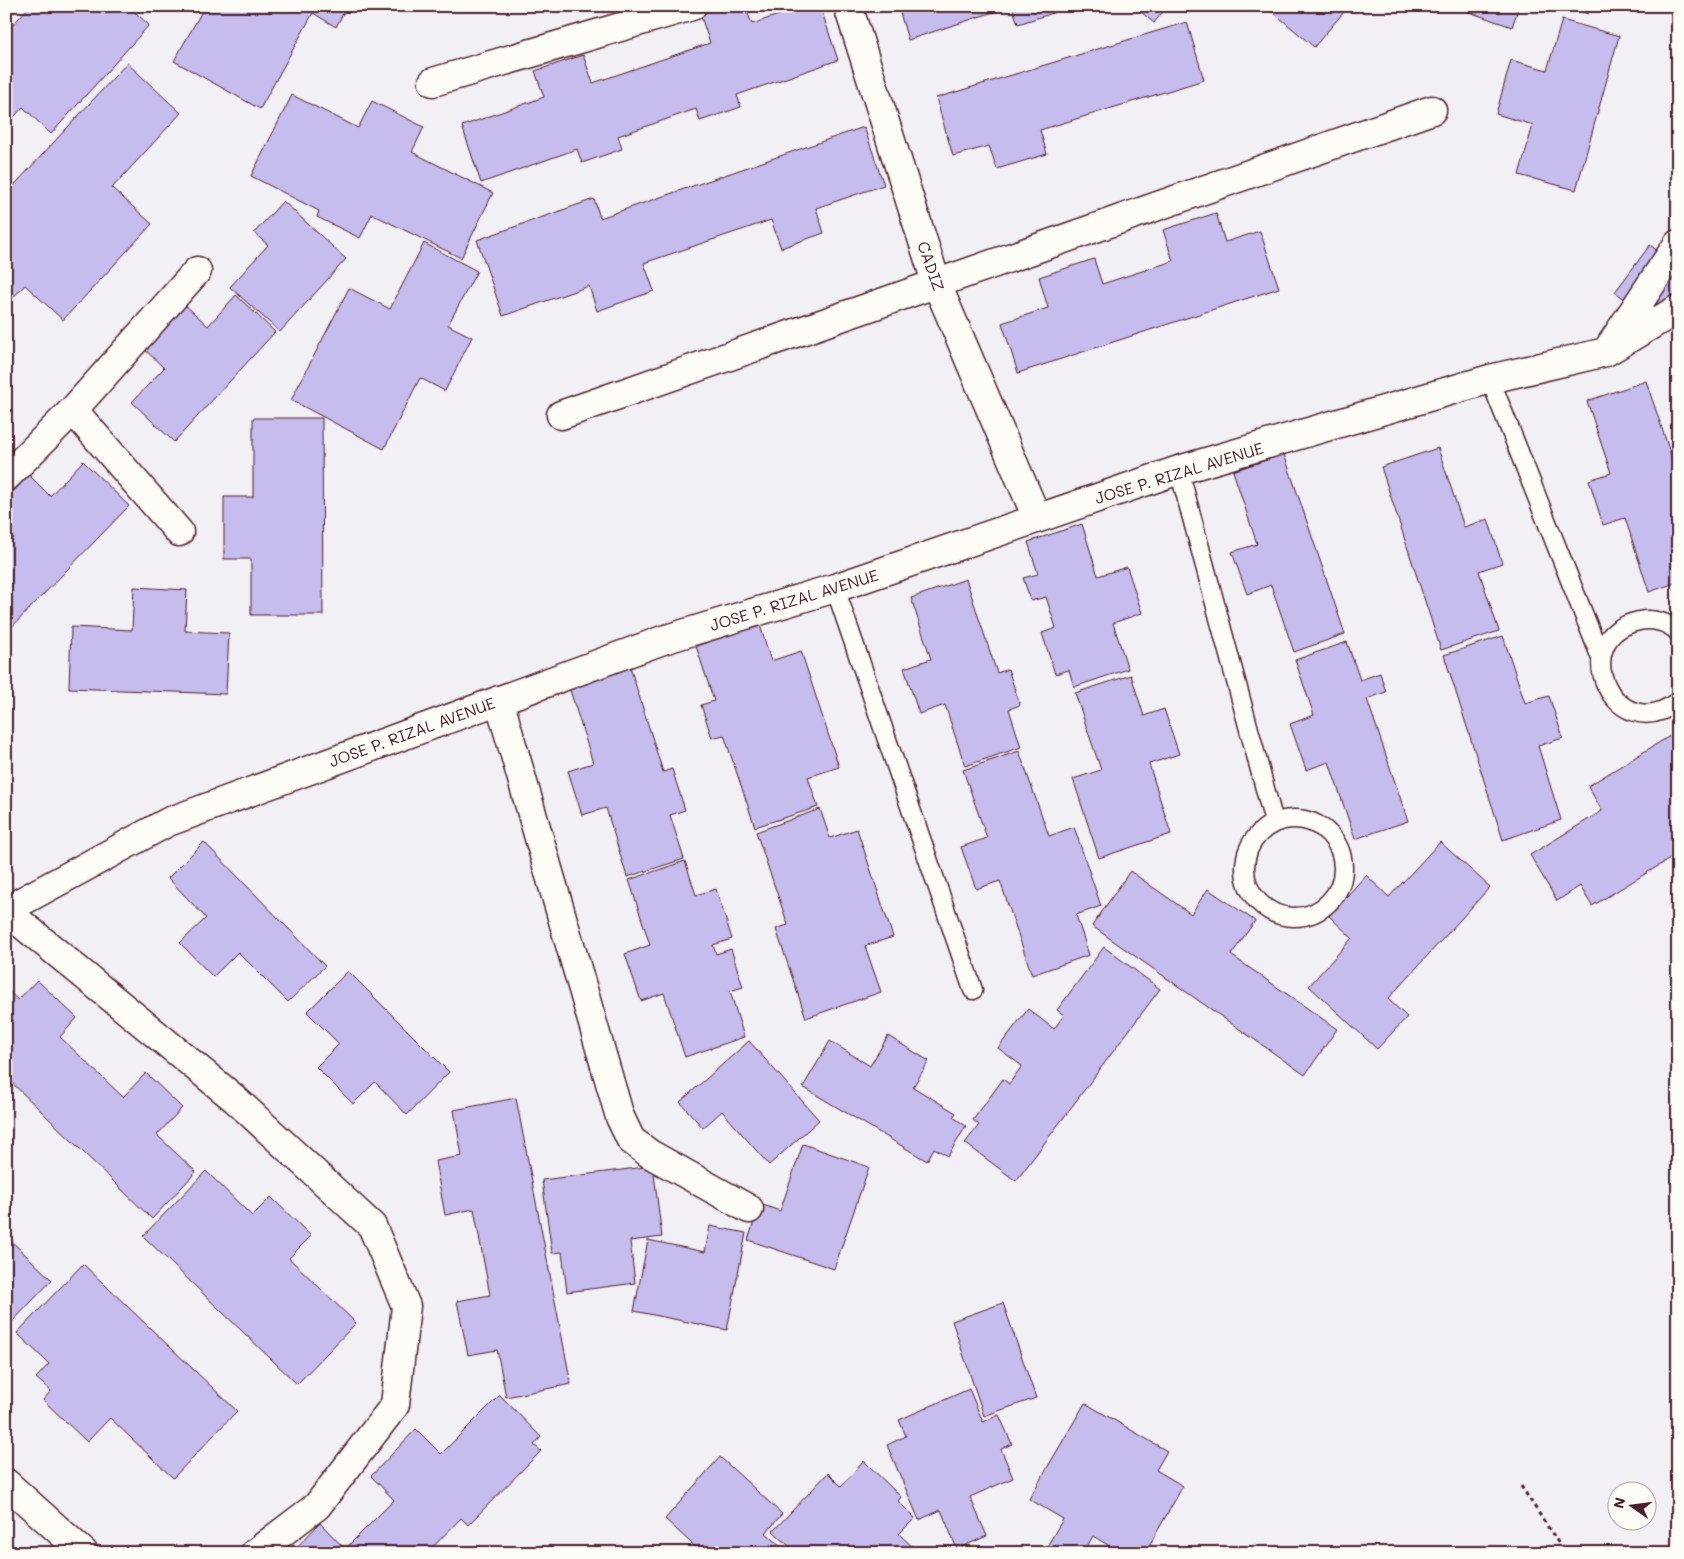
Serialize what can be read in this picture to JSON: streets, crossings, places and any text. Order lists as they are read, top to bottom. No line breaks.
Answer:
{"streets":{"street":["CADIZ","JOSE P. RIZAL AVENUE"]},"crossings":[["CADIZ","JOSE P. RIZAL AVENUE"]],"north":"left"}
